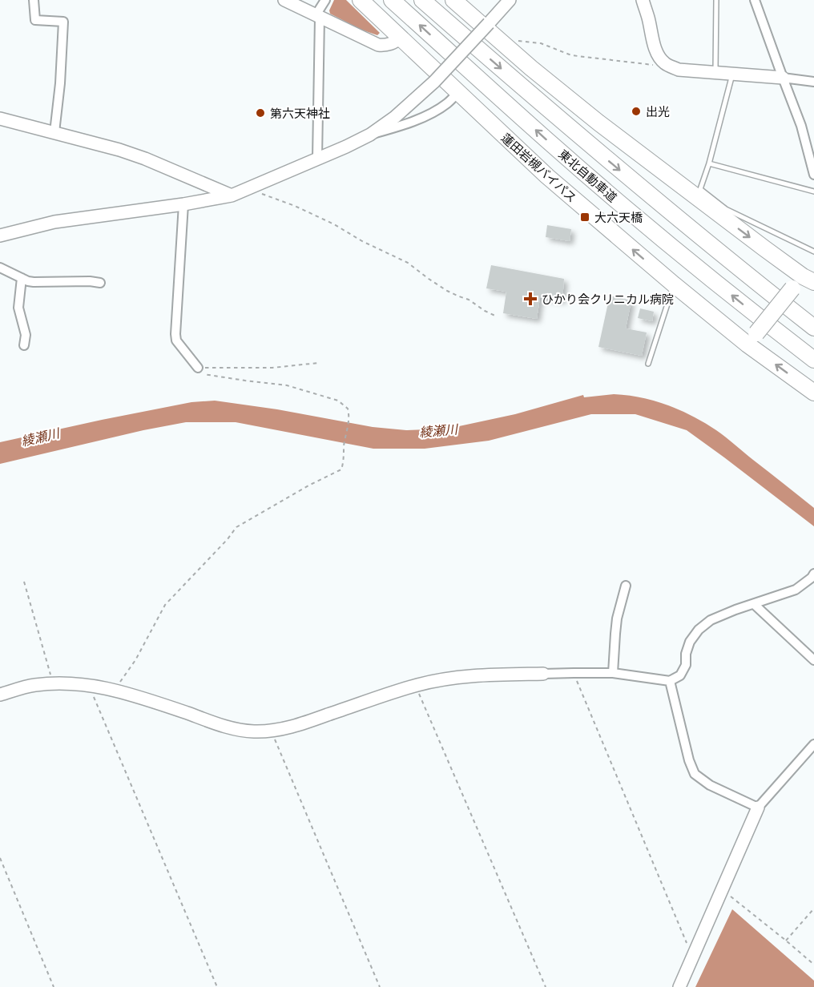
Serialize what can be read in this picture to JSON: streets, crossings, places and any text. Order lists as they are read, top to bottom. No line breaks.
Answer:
{"streets":{"highway":["蓮田岩槻バイパス","東北自動車道"]},"water":["綾瀬川"],"places":{"other":["出光","第六天神社"],"transit":["大六天橋"],"health":["ひかり会クリニカル病院"]}}
